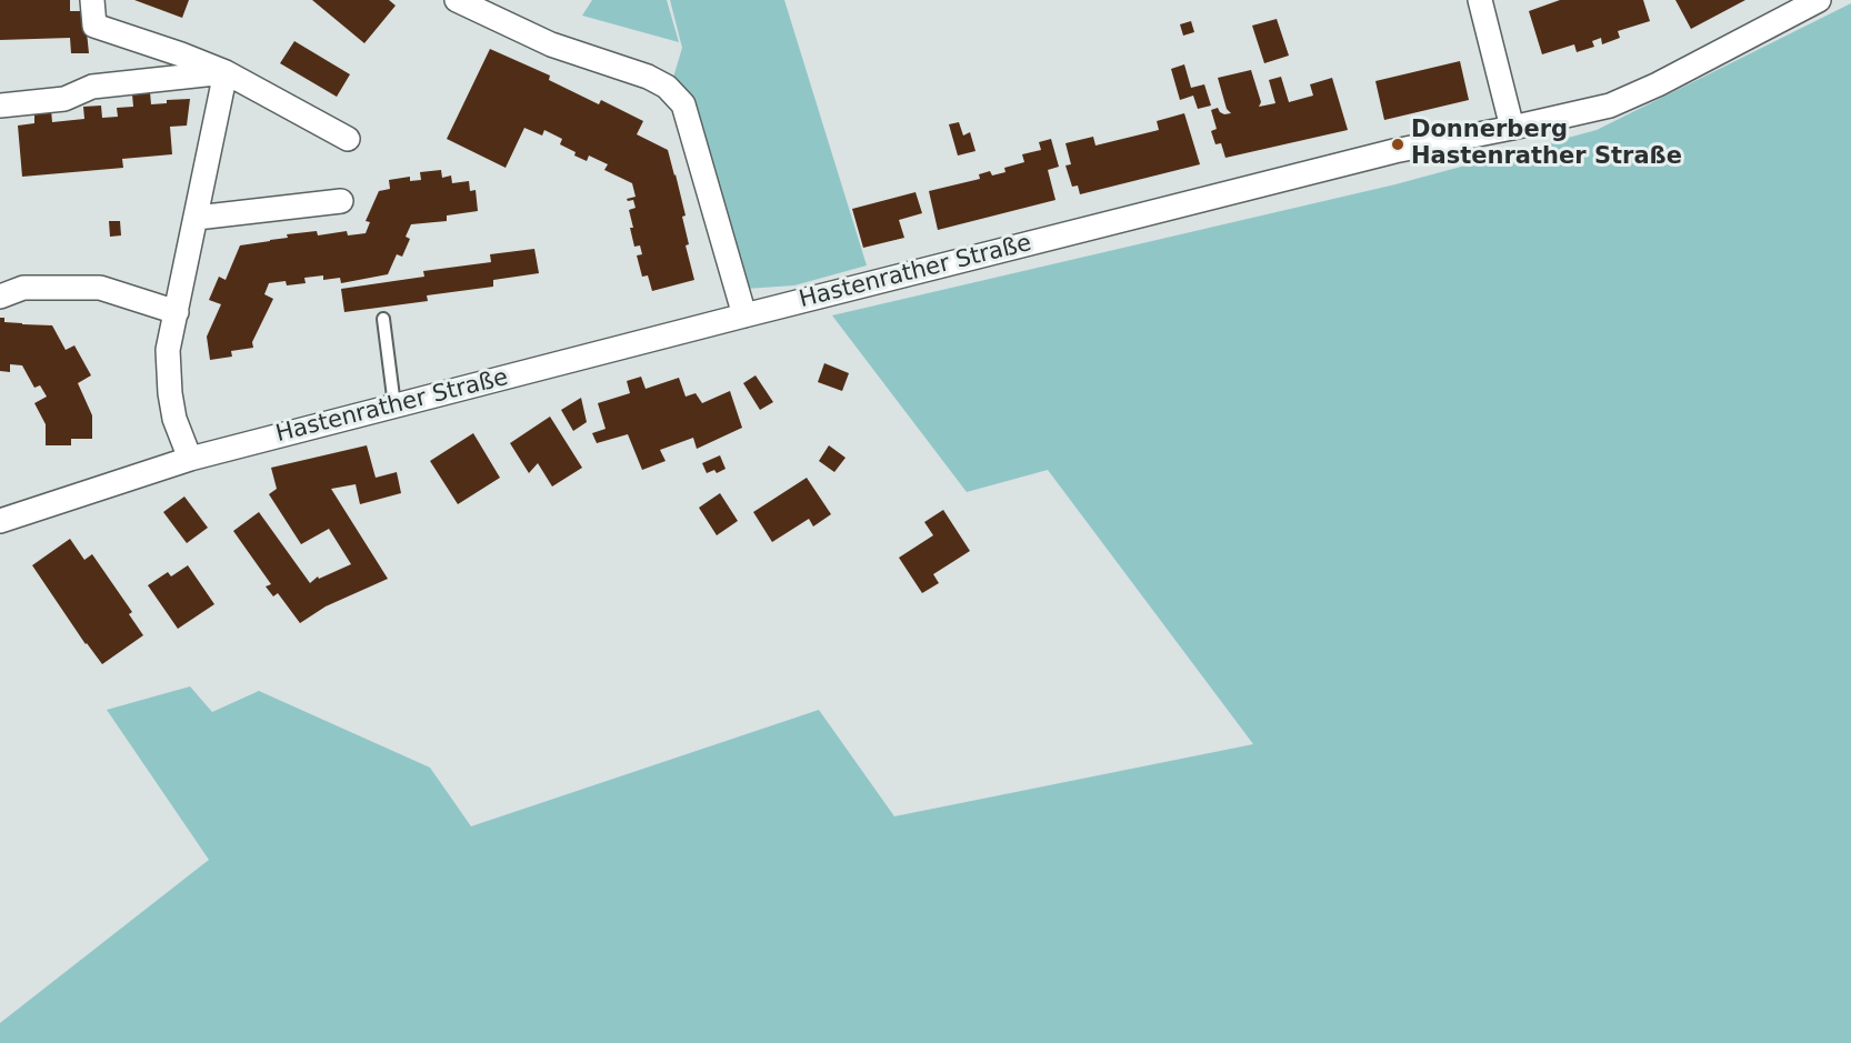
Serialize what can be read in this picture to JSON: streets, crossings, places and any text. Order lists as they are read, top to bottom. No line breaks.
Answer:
{"streets":{"street":["Hastenrather Straße"]},"places":["Donnerberg Hastenrather Straße"]}
